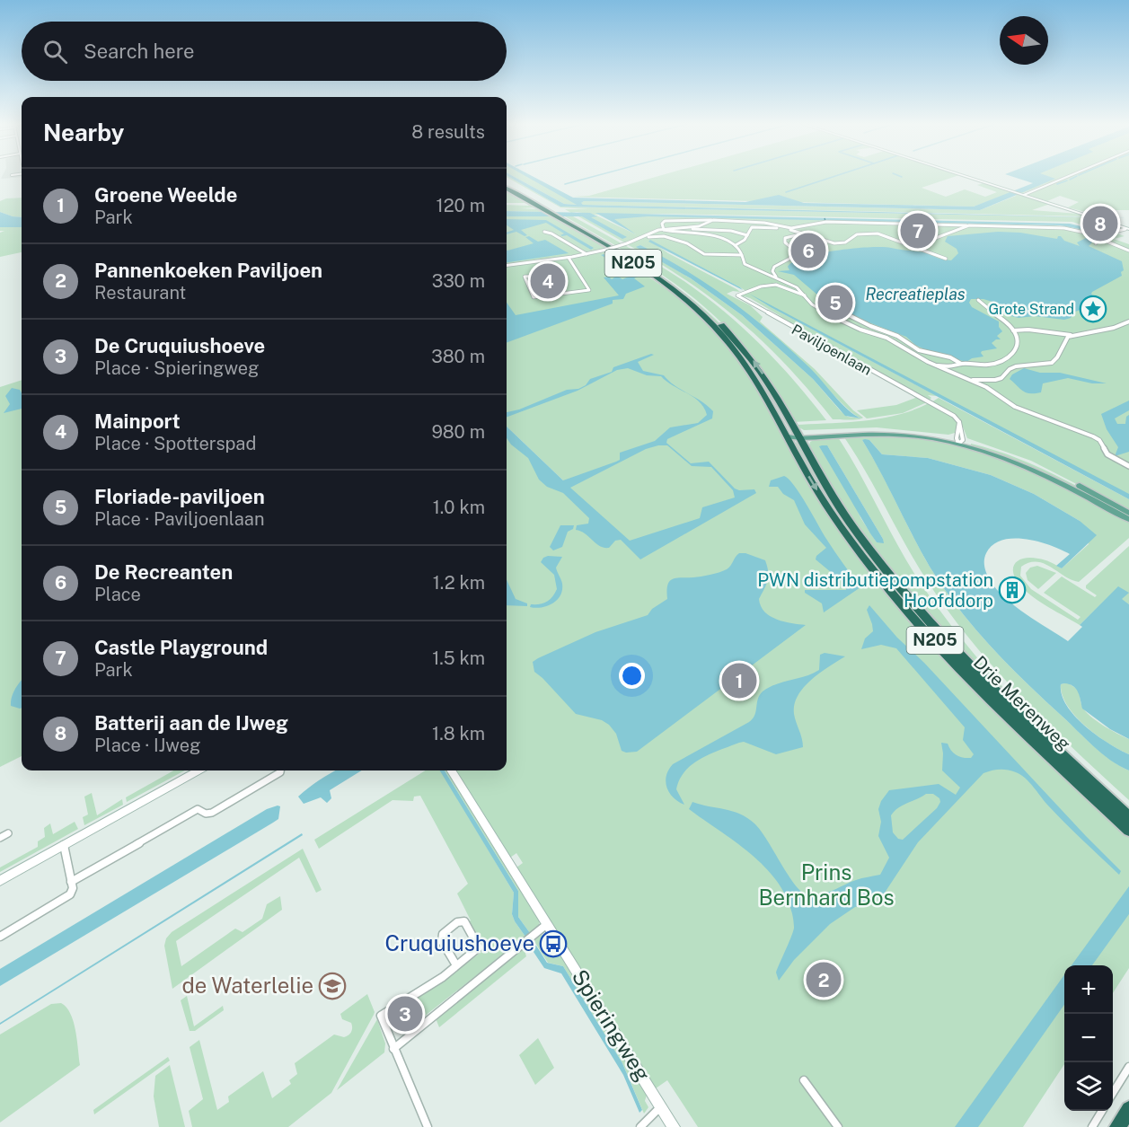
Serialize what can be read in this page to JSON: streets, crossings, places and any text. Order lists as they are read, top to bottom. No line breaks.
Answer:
{"streets":{"highway":["N205","Drie Merenweg"],"street":["Paviljoenlaan","Spieringweg"]},"water":["Recreatieplas"],"parks":["Prins Bernhard Bos"],"places":{"place":["Grote Strand"],"building":["PWN distributiepompstation Hoofddorp"],"bus stop":["Cruquiushoeve"],"school or university":["de Waterlelie"]},"north":"left","page":{"search":"Search here","heading":["Nearby","8 results"],"list":[{"mark":"1","name":"Groene Weelde","note":"Park","value":"120 m"},{"mark":"2","name":"Pannenkoeken Paviljoen","note":"Restaurant","value":"330 m"},{"mark":"3","name":"De Cruquiushoeve","note":"Place · Spieringweg","value":"380 m"},{"mark":"4","name":"Mainport","note":"Place · Spotterspad","value":"980 m"},{"mark":"5","name":"Floriade-paviljoen","note":"Place · Paviljoenlaan","value":"1.0 km"},{"mark":"6","name":"De Recreanten","note":"Place","value":"1.2 km"},{"mark":"7","name":"Castle Playground","note":"Park","value":"1.5 km"},{"mark":"8","name":"Batterij aan de IJweg","note":"Place · IJweg","value":"1.8 km"}],"pins":["8","7","6","4","5","1","2","3"],"map_buttons":["+","−"]}}
